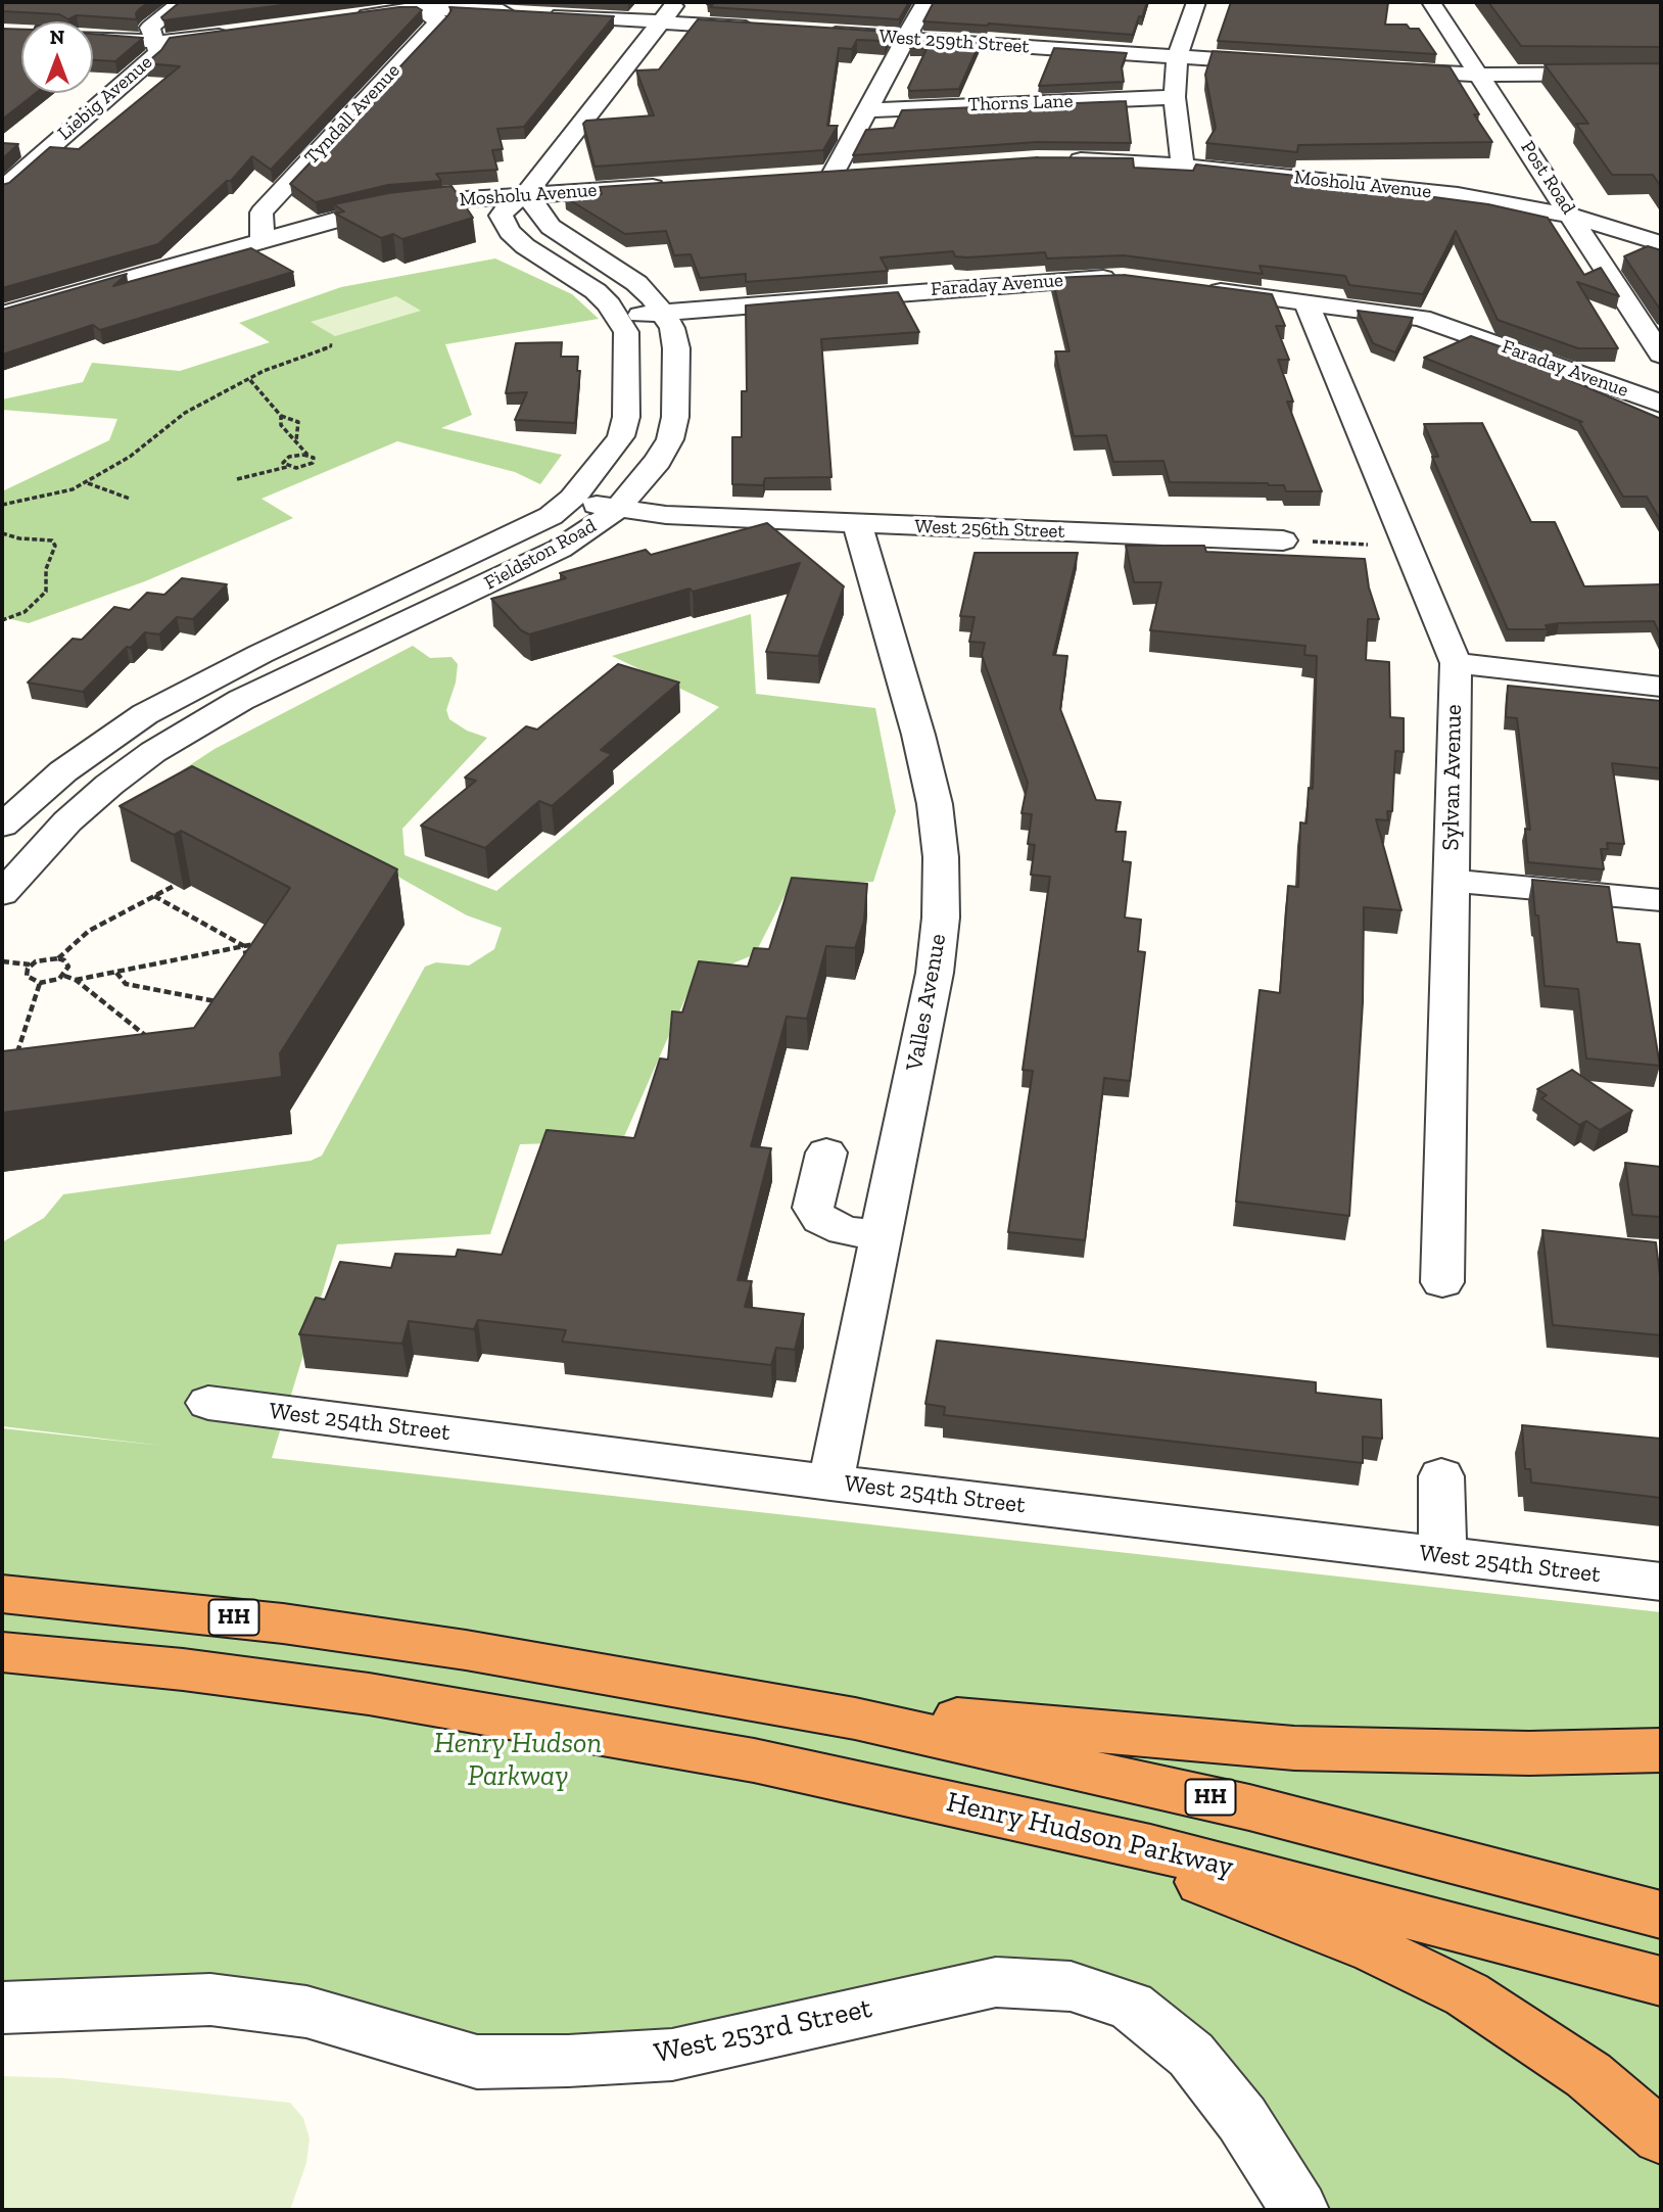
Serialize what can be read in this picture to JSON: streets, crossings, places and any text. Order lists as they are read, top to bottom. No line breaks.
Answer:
{"streets":{"highway":["HH","Henry Hudson Parkway"],"street":["West 259th Street","Liebig Avenue","Thorns Lane","Tyndall Avenue","Post Road","Mosholu Avenue","Faraday Avenue","West 256th Street","Fieldston Road","Sylvan Avenue","Valles Avenue","West 254th Street","West 253rd Street"]},"crossings":[["Tyndall Avenue","Mosholu Avenue"],["Post Road","Mosholu Avenue"],["Mosholu Avenue","Fieldston Road"],["Faraday Avenue","Fieldston Road"],["Faraday Avenue","Sylvan Avenue"],["West 256th Street","Fieldston Road"],["West 256th Street","Valles Avenue"],["Valles Avenue","West 254th Street"]],"parks":["Henry Hudson Parkway"],"north":"top"}
